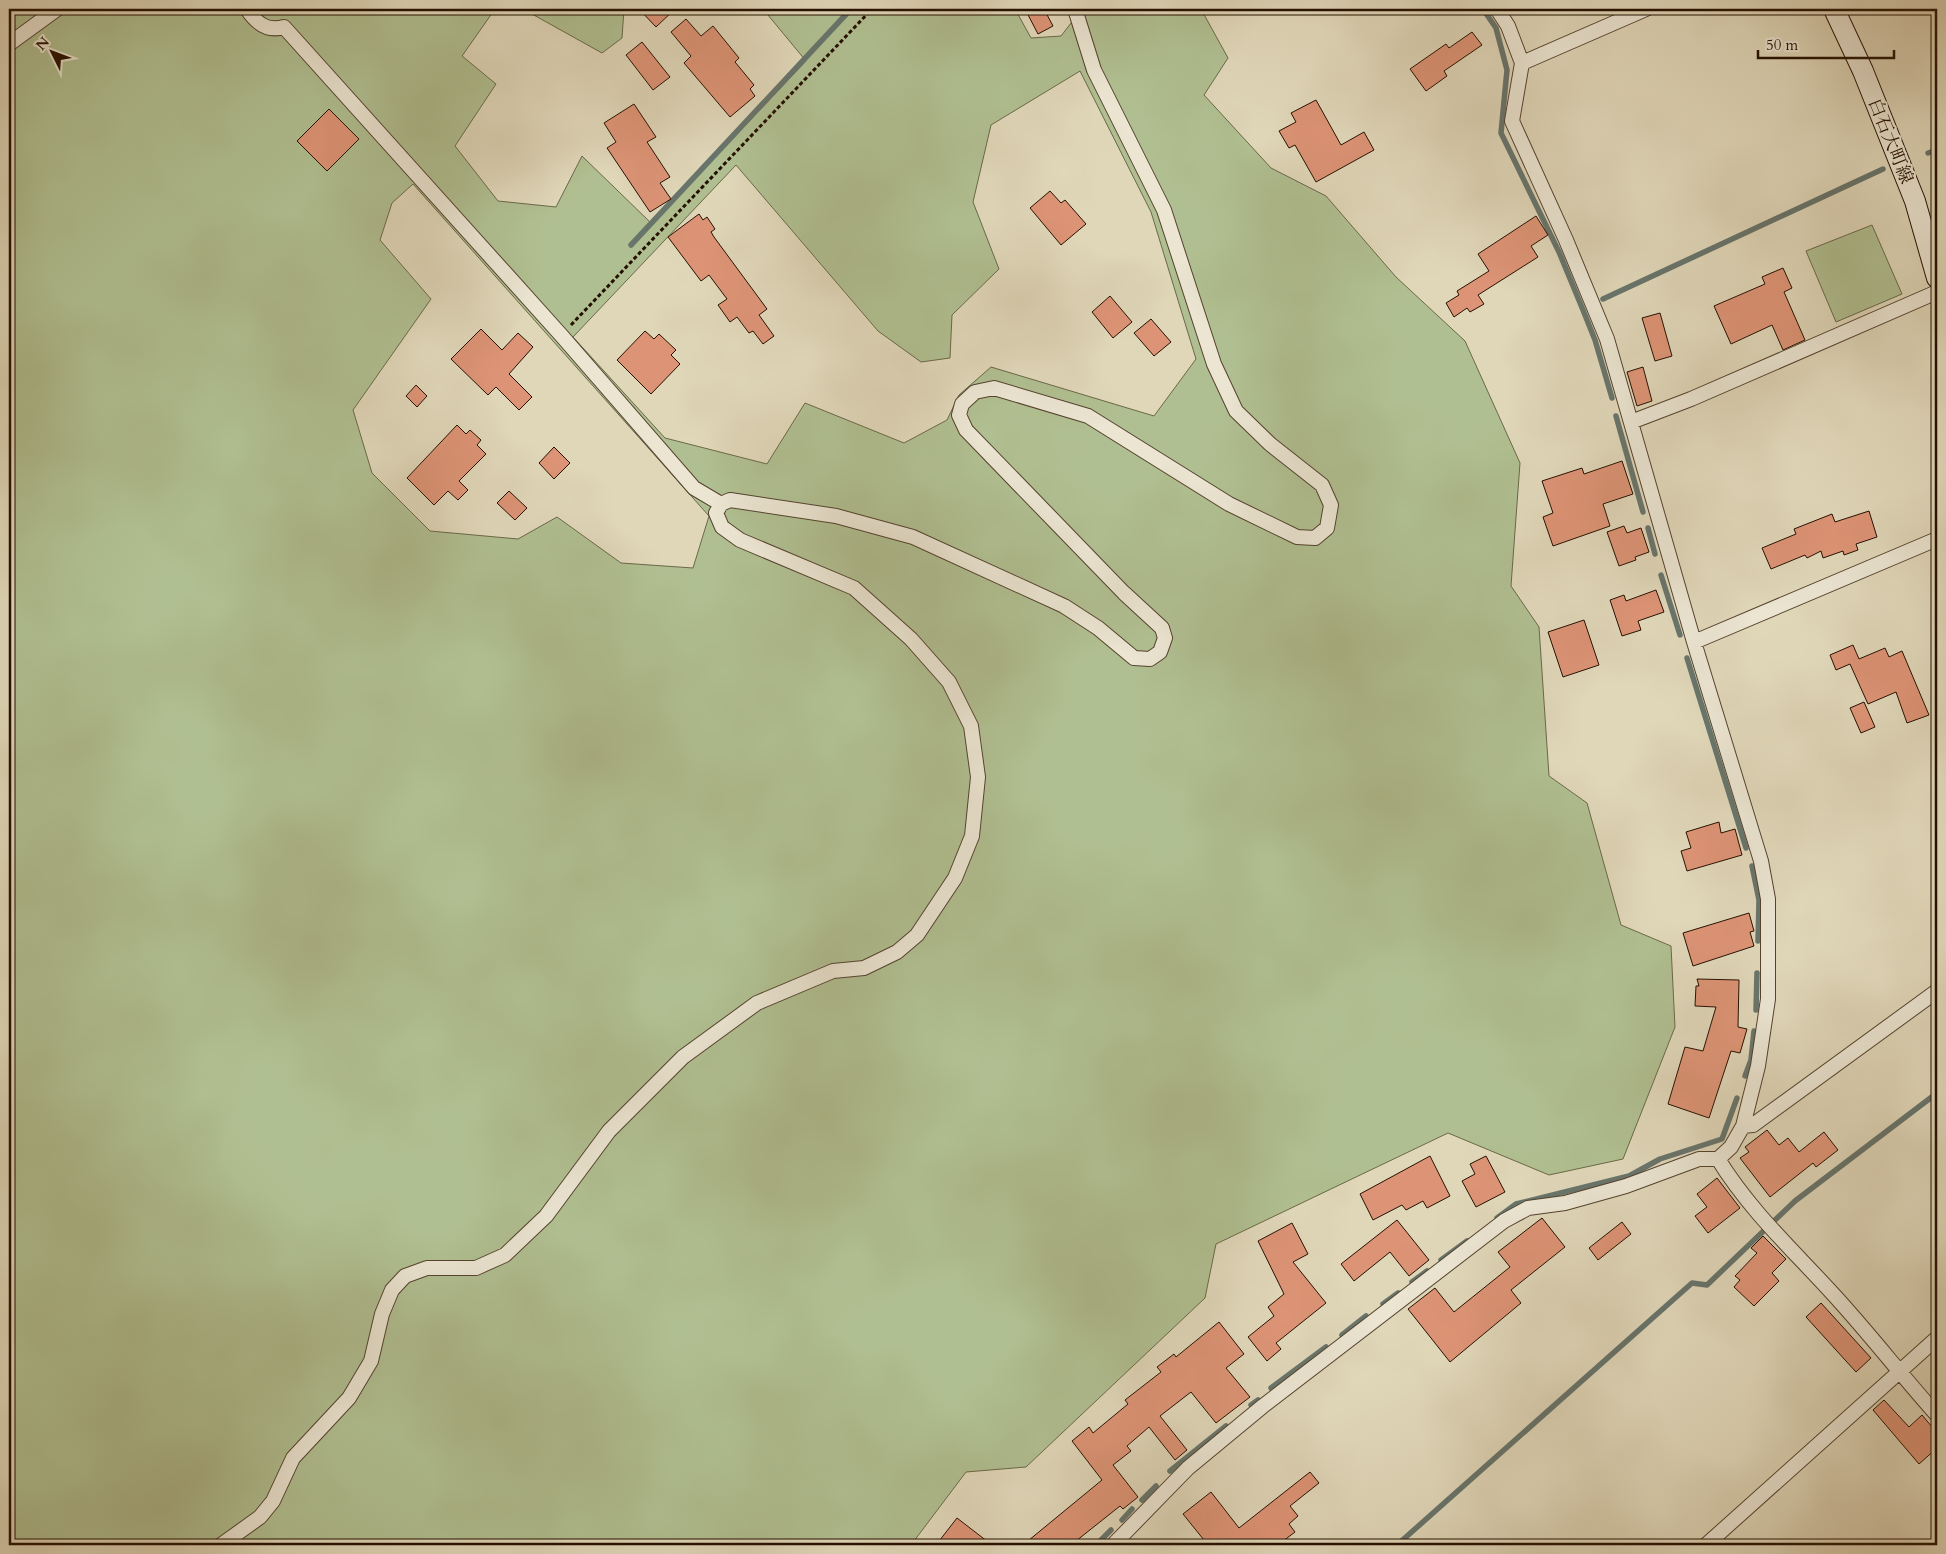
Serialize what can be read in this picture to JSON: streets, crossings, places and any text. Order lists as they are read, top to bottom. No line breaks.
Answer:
{"streets":{"main road":["白石大町線"]},"scale_bar":"50 m","north":"top left"}
